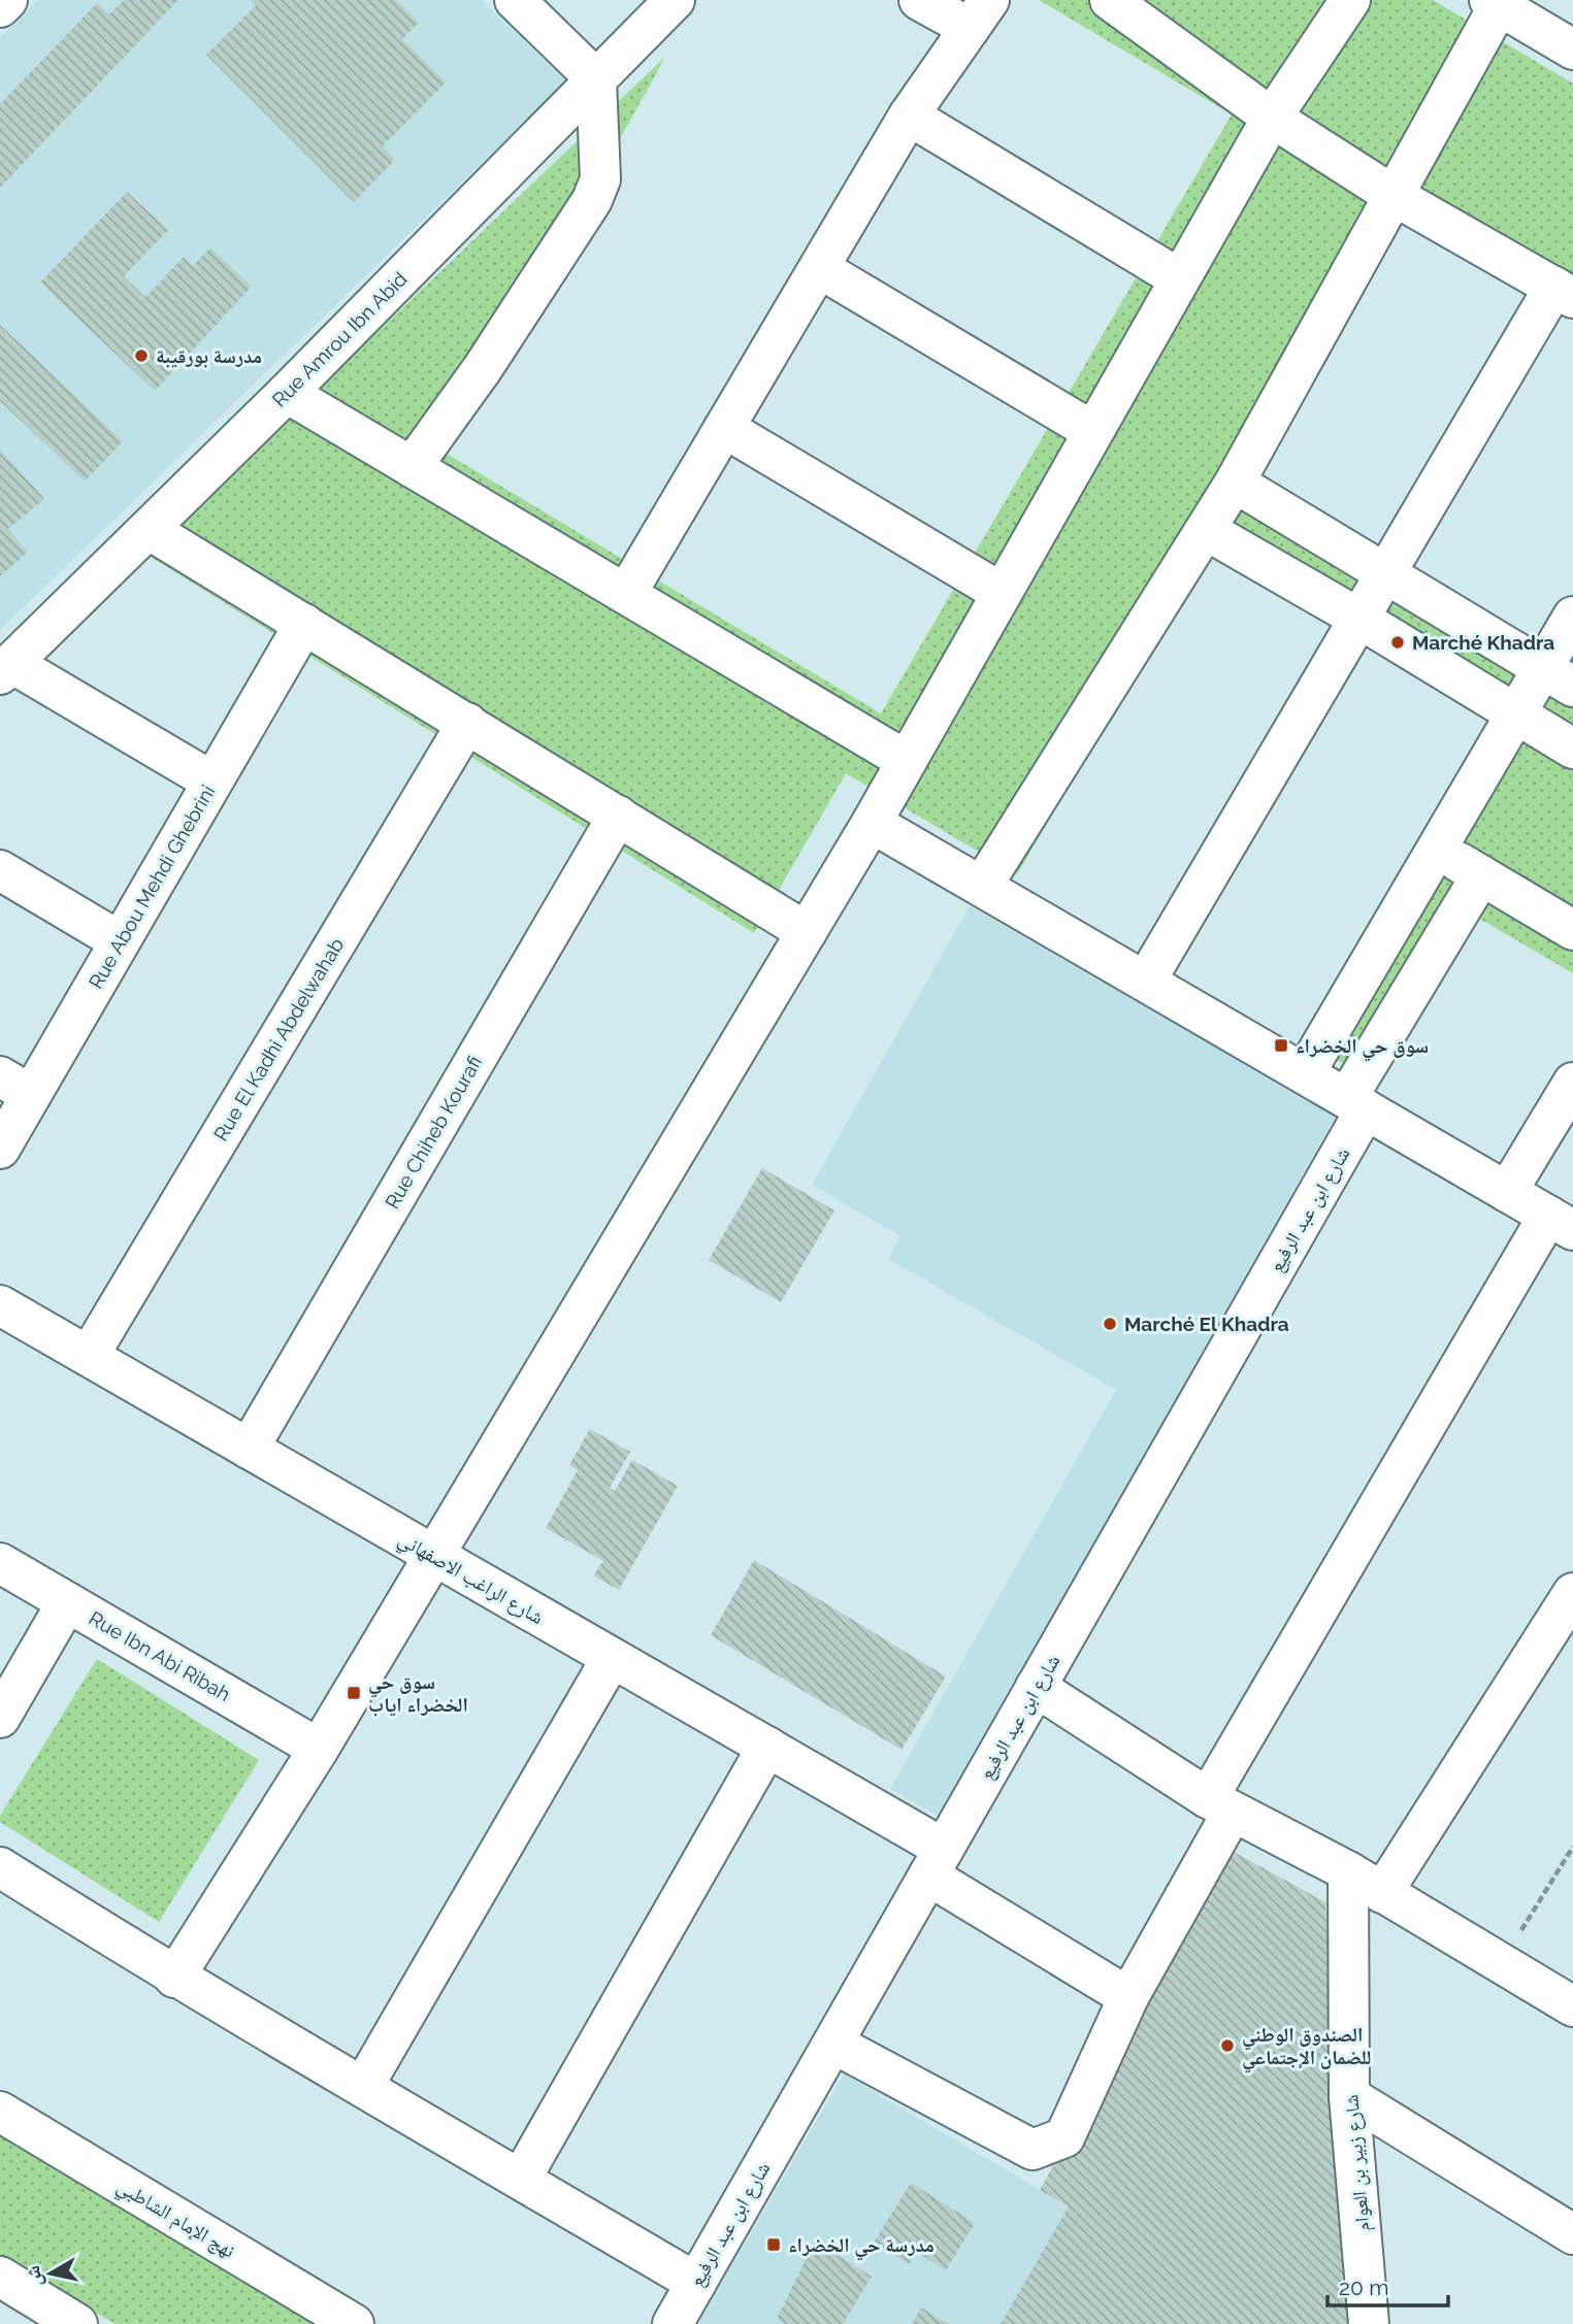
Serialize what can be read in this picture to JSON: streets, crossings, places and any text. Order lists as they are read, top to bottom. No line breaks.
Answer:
{"streets":{"street":["Rue Amrou Ibn Abid","Rue Abou Mehdi Ghebrini","Rue El Kadhi Abdelwahab","Rue Chiheb Kourafi","شارع ابن عبد الرفيع","شارع الراغب الاصفهاني","Rue Ibn Abi Ribah","شارع زبير بن العوام","نهج الإمام الشاطبي"]},"crossings":[["Rue El Kadhi Abdelwahab","شارع الراغب الاصفهاني"],["Rue Chiheb Kourafi","شارع الراغب الاصفهاني"],["شارع ابن عبد الرفيع","شارع الراغب الاصفهاني"]],"places":{"other":["مدرسة بورقيبة","Marché Khadra","Marché El Khadra","الصندوق الوطني للضمان الإجتماعي"],"transit":["سوق حي الخضراء","سوق حي الخضراء اياب","مدرسة حي الخضراء"]},"scale_bar":"20 m","north":"left"}
